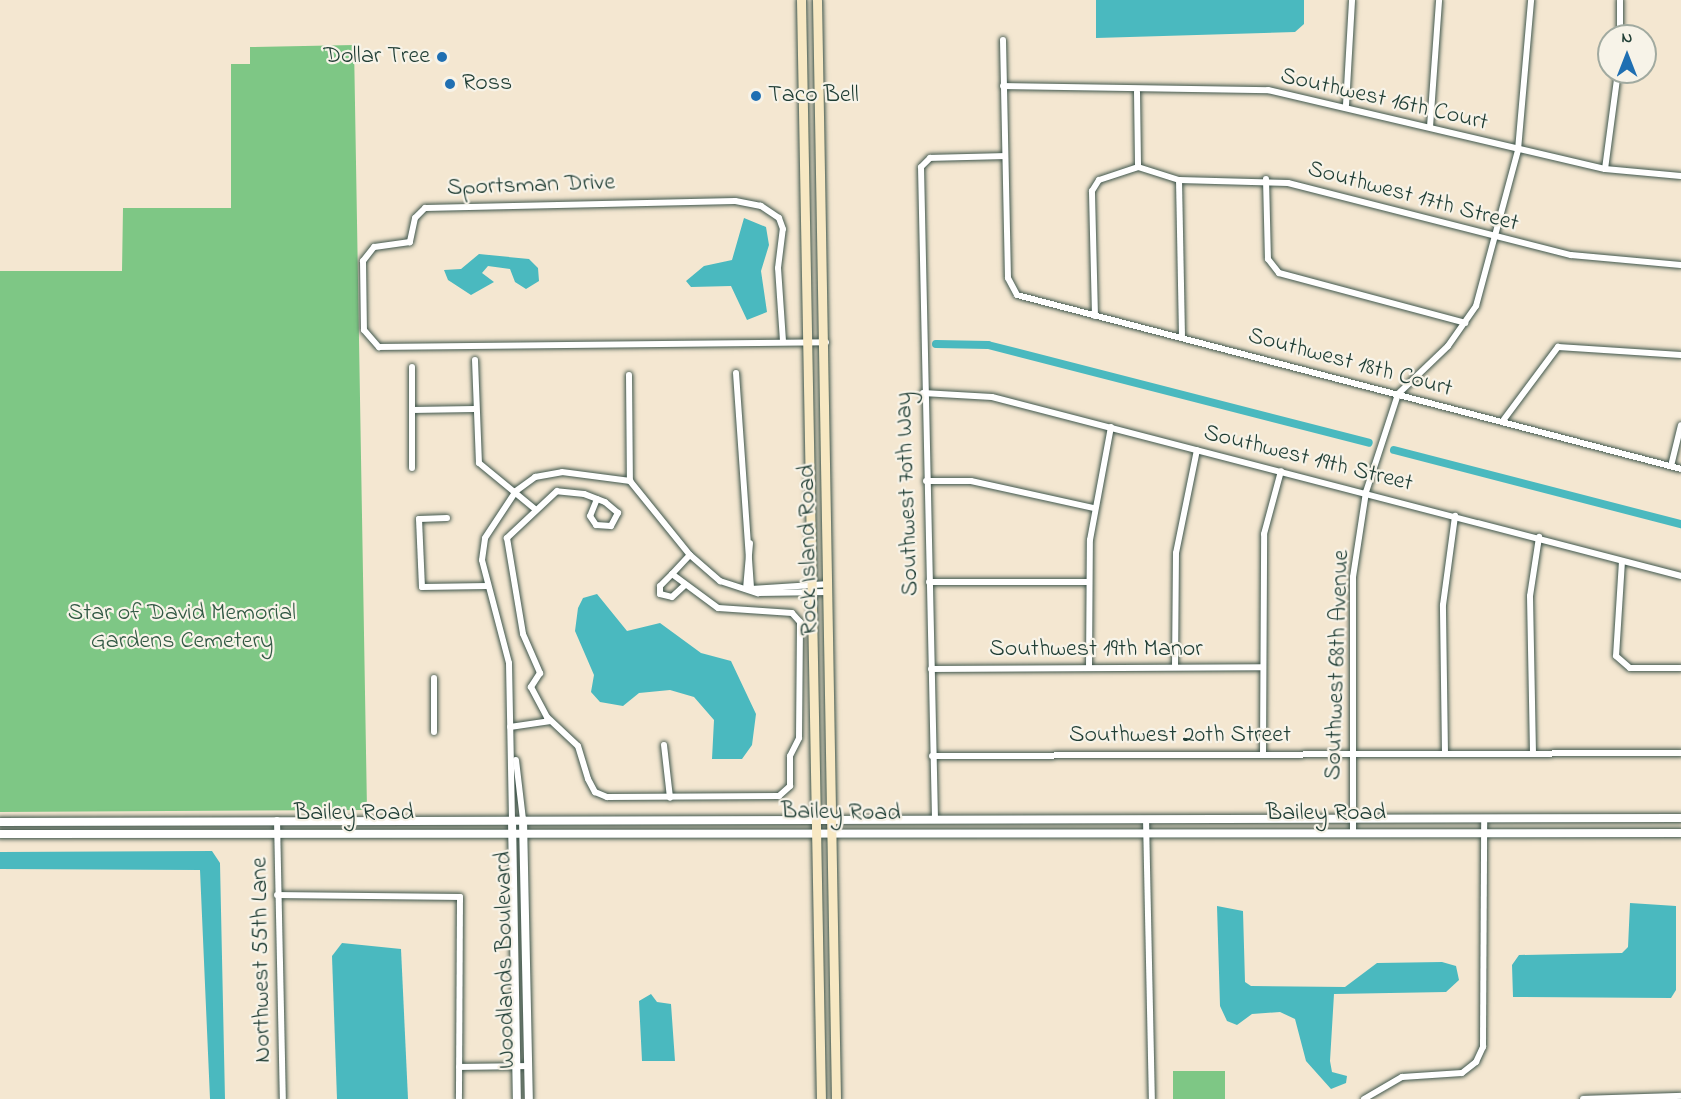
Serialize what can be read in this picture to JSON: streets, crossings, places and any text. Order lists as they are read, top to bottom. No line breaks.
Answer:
{"streets":{"main road":["Rock Island Road"],"street":["Southwest 16th Court","Sportsman Drive","Southwest 17th Street","Southwest 18th Court","Southwest 19th Street","Southwest 70th Way","Southwest 19th Manor","Southwest 68th Avenue","Southwest 20th Street","Bailey Road","Northwest 55th Lane","Woodlands Boulevard"]},"crossings":[["Southwest 16th Court","Southwest 68th Avenue"],["Sportsman Drive","Rock Island Road"],["Southwest 17th Street","Southwest 68th Avenue"],["Southwest 18th Court","Southwest 70th Way"],["Southwest 18th Court","Southwest 68th Avenue"],["Southwest 19th Street","Southwest 70th Way"],["Southwest 19th Street","Southwest 68th Avenue"],["Southwest 70th Way","Southwest 19th Manor"],["Southwest 70th Way","Southwest 20th Street"],["Southwest 70th Way","Bailey Road"],["Rock Island Road","Bailey Road"],["Southwest 68th Avenue","Southwest 20th Street"],["Southwest 68th Avenue","Bailey Road"],["Bailey Road","Northwest 55th Lane"],["Bailey Road","Woodlands Boulevard"]],"parks":["Star of David Memorial Gardens Cemetery"],"places":["Dollar Tree","Ross","Taco Bell"],"north":"top"}
